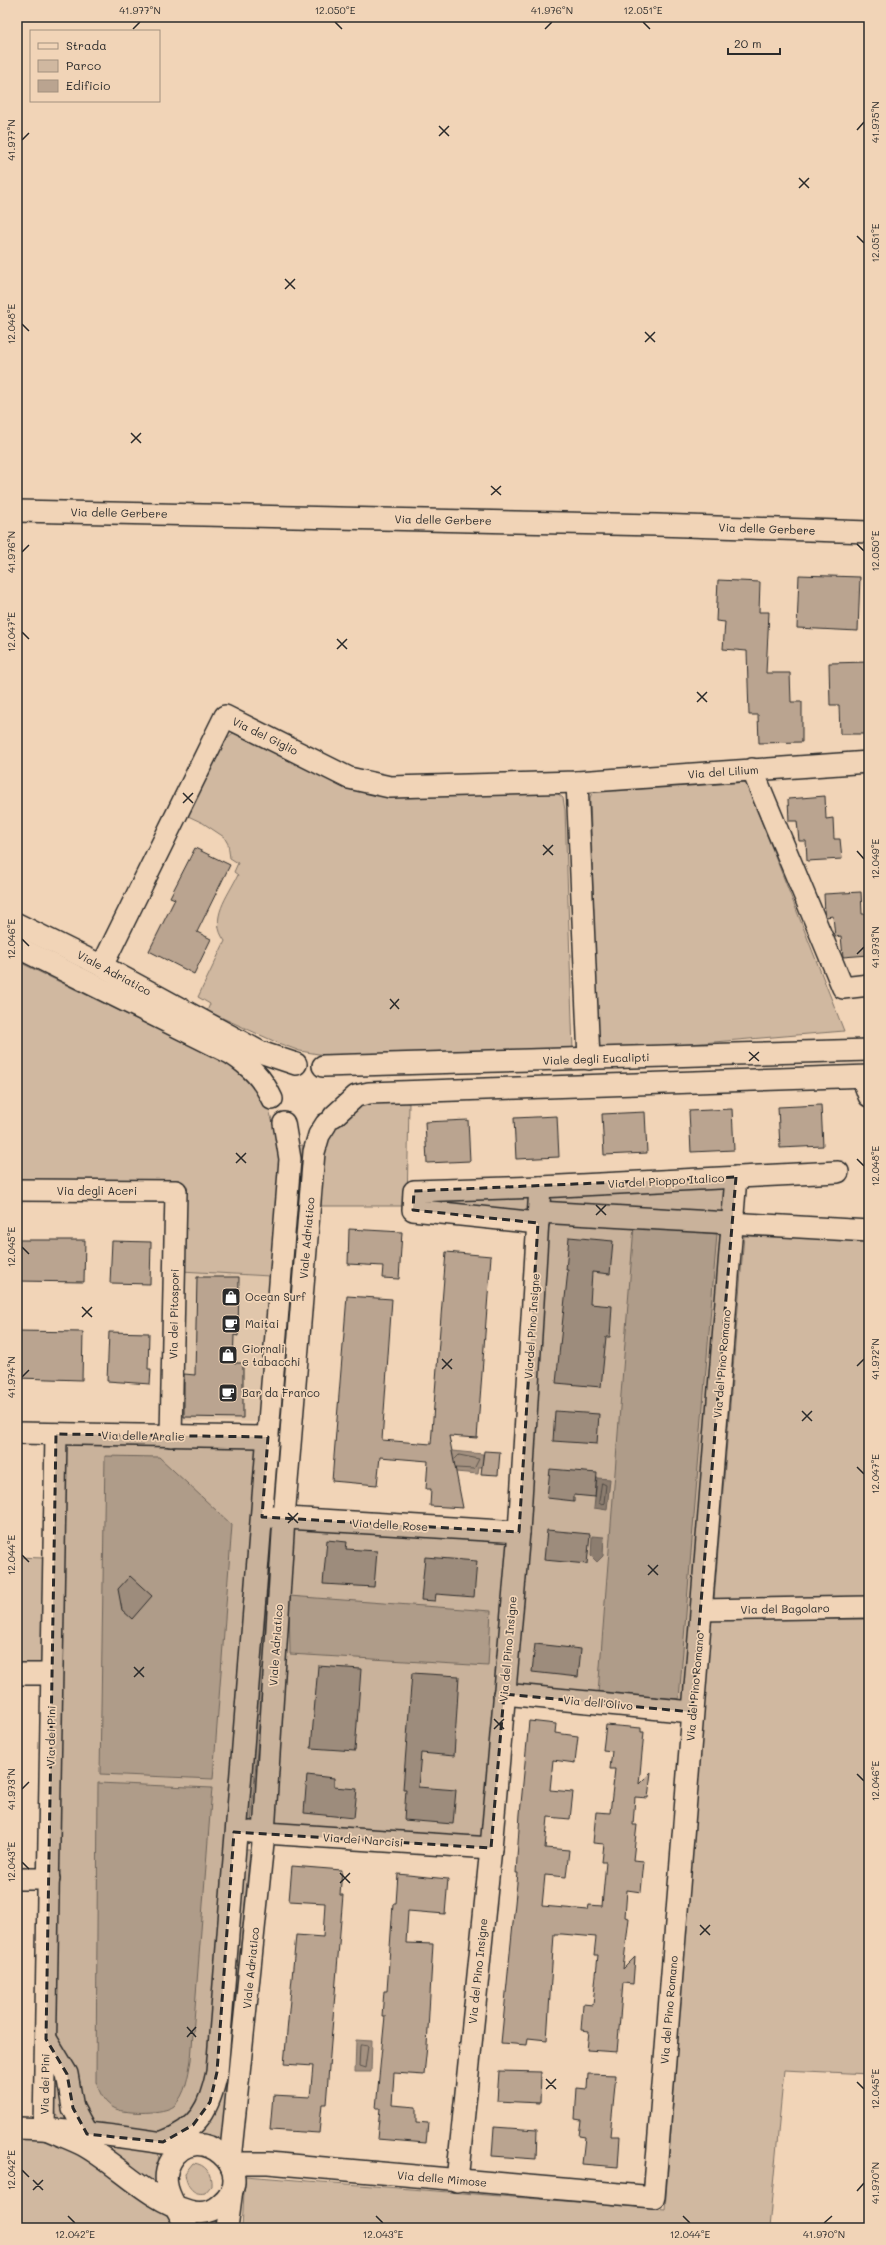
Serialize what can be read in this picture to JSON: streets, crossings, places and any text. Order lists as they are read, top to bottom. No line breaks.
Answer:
{"streets":{"street":["Via delle Gerbere","Via del Giglio","Via del Lilium","Viale Adriatico","Viale degli Eucalipti","Via del Pioppo Italico","Via degli Aceri","Via dei Pitospori","Via del Pino Insigne","Via del Pino Romano","Via delle Aralie","Via delle Rose","Via del Bagolaro","Via dell'Olivo","Via dei Pini","Via dei Narcisi","Via delle Mimose"]},"crossings":[["Via del Giglio","Via del Lilium"],["Via del Giglio","Viale Adriatico"],["Viale Adriatico","Viale degli Eucalipti"],["Viale Adriatico","Via delle Aralie"],["Viale Adriatico","Via delle Rose"],["Viale Adriatico","Via dei Narcisi"],["Viale Adriatico","Via delle Mimose"],["Via del Pioppo Italico","Via del Pino Insigne"],["Via del Pioppo Italico","Via del Pino Romano"],["Via degli Aceri","Via dei Pitospori"],["Via dei Pitospori","Via delle Aralie"],["Via del Pino Insigne","Via delle Rose"],["Via del Pino Insigne","Via dell'Olivo"],["Via del Pino Insigne","Via dei Narcisi"],["Via del Pino Insigne","Via delle Mimose"],["Via del Pino Romano","Via del Bagolaro"],["Via del Pino Romano","Via dell'Olivo"],["Via del Pino Romano","Via delle Mimose"],["Via delle Aralie","Via dei Pini"]],"places":{"shop":["Ocean Surf","Giornali e tabacchi"],"cafe":["Maitai","Bar da Franco"]},"legend":["Strada","Parco","Edificio"],"scale_bar":"20 m","coordinates":["41.977°N","12.050°E","41.976°N","12.051°E","41.975°N","12.048°E","12.047°E","12.049°E","12.046°E","41.973°N","12.045°E","41.972°N","41.974°N","12.044°E","12.043°E","12.042°E","41.970°N"]}
